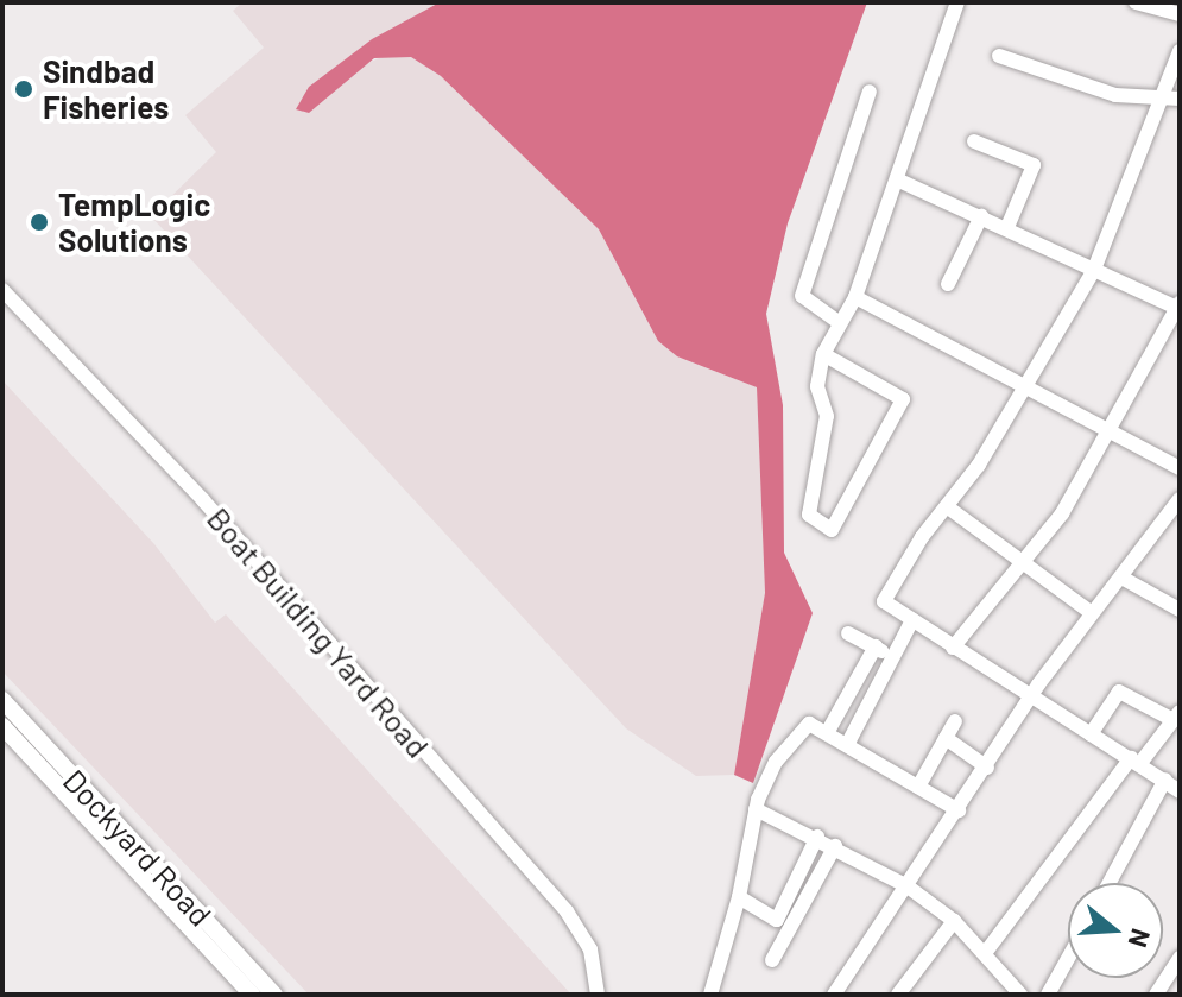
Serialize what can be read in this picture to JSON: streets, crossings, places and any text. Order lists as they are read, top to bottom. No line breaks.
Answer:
{"streets":{"street":["Boat Building Yard Road","Dockyard Road"]},"places":["Sindbad Fisheries","TempLogic Solutions"],"north":"right"}
